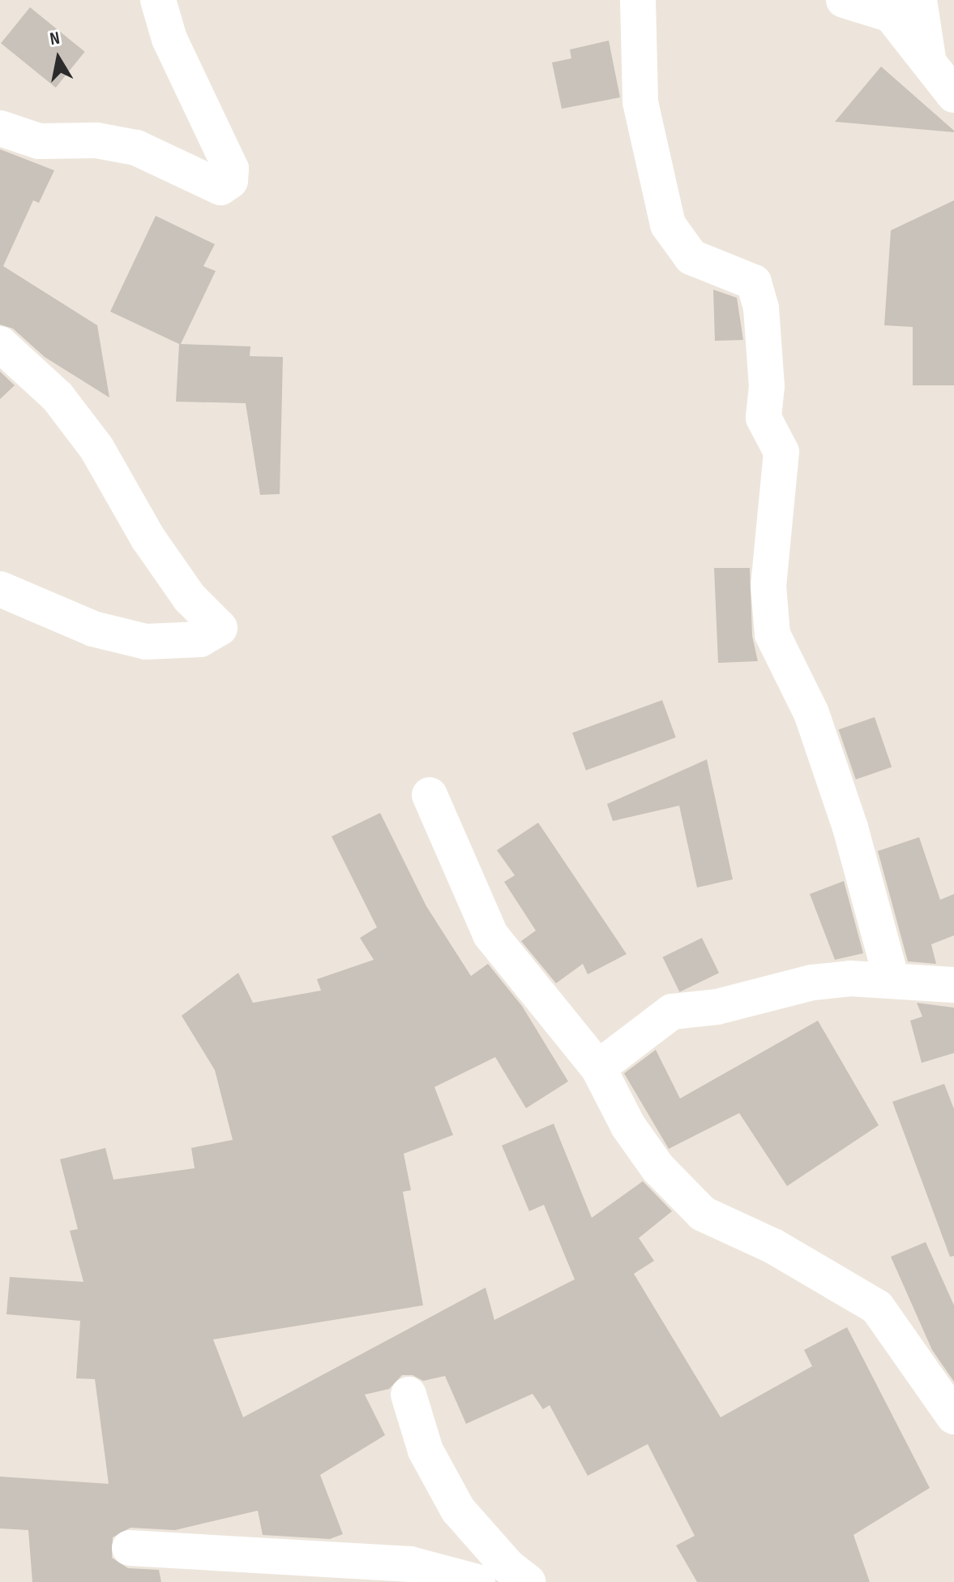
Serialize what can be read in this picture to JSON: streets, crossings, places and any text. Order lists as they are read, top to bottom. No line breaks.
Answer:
{"north":"top"}
